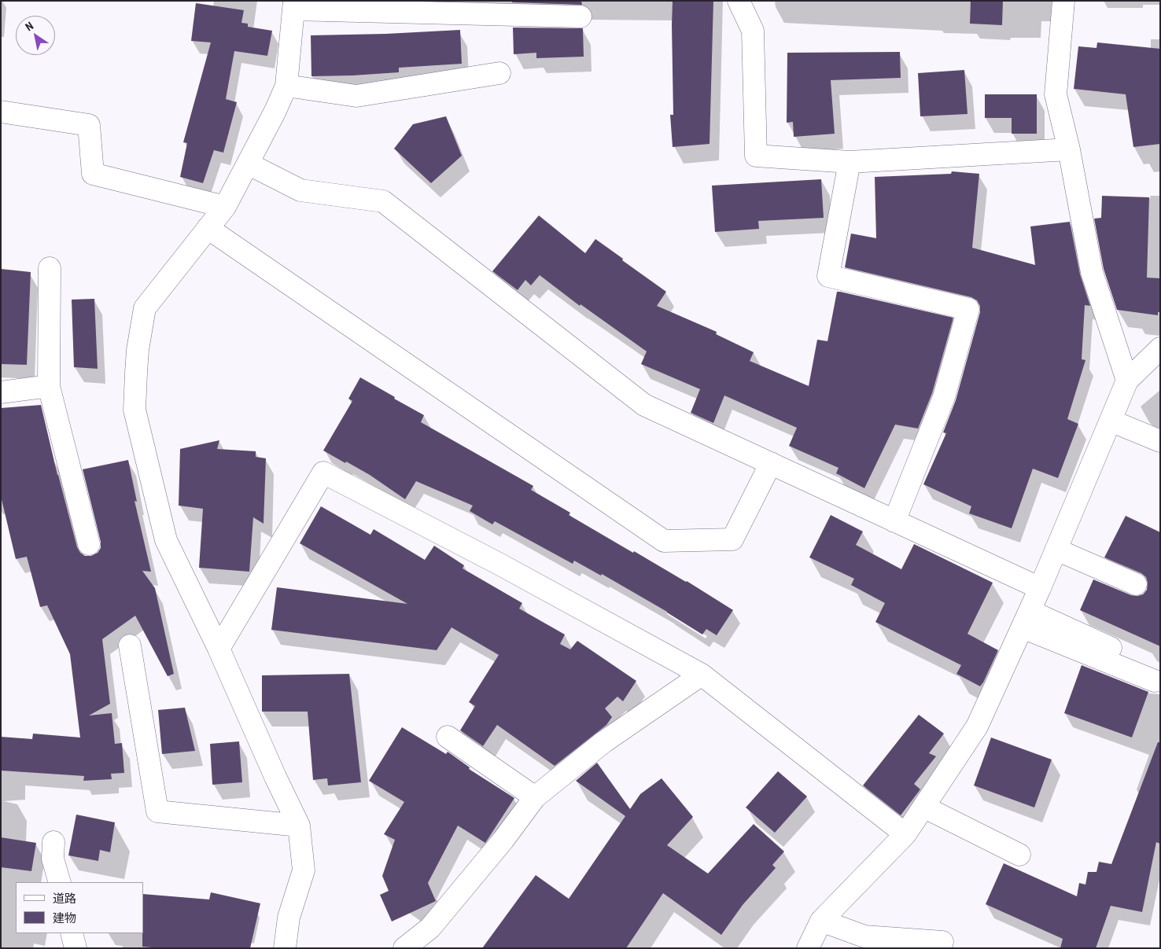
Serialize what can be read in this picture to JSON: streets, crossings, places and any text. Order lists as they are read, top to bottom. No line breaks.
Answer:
{"legend":["道路","建物"],"north":"top left"}
